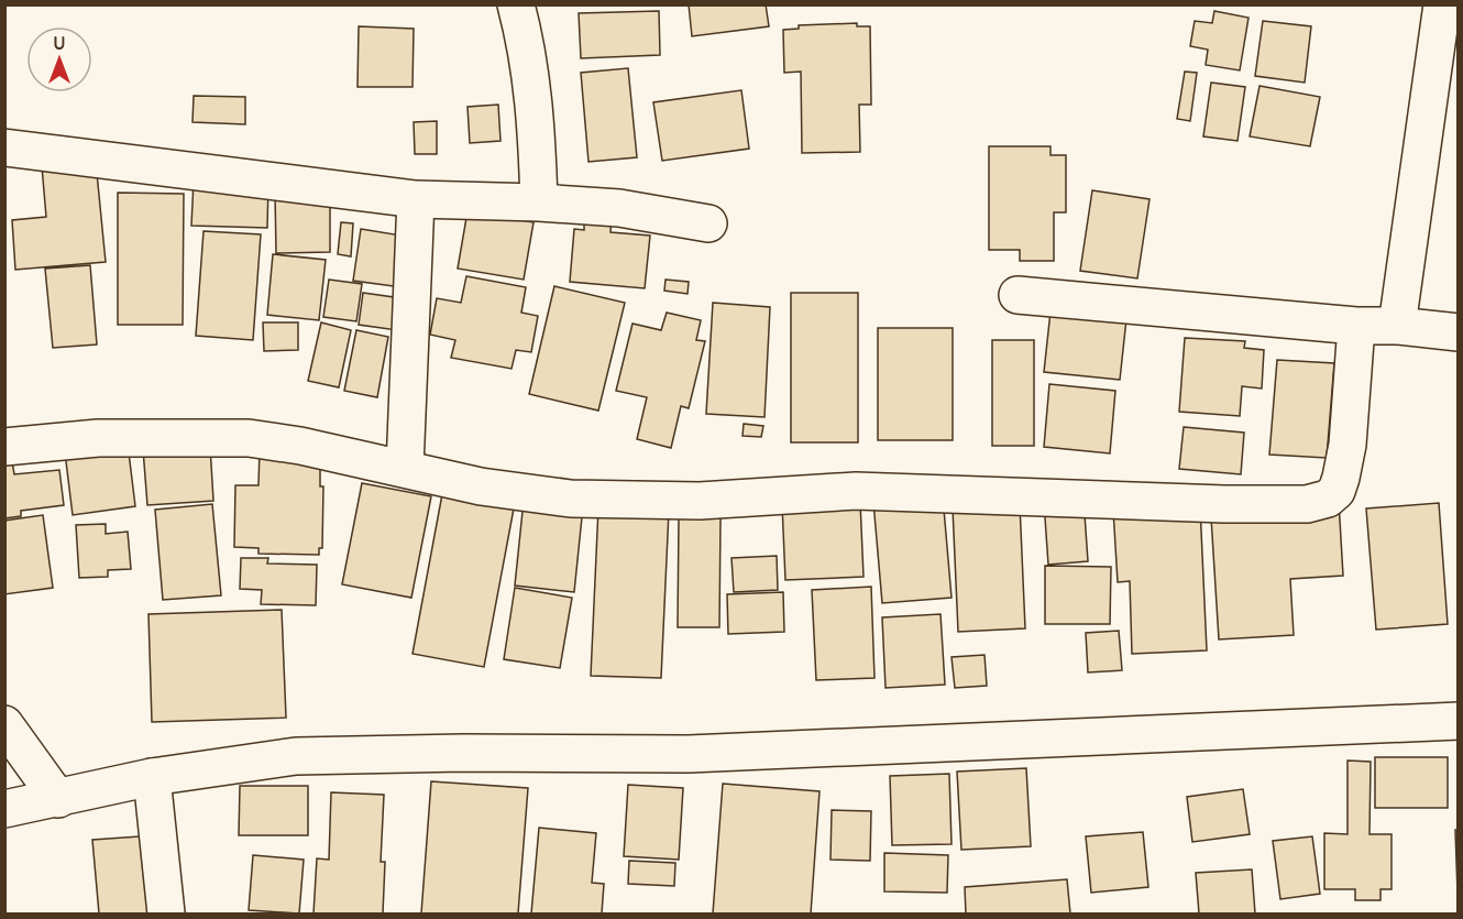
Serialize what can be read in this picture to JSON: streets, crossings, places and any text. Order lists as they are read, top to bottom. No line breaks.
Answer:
{"north":"top"}
